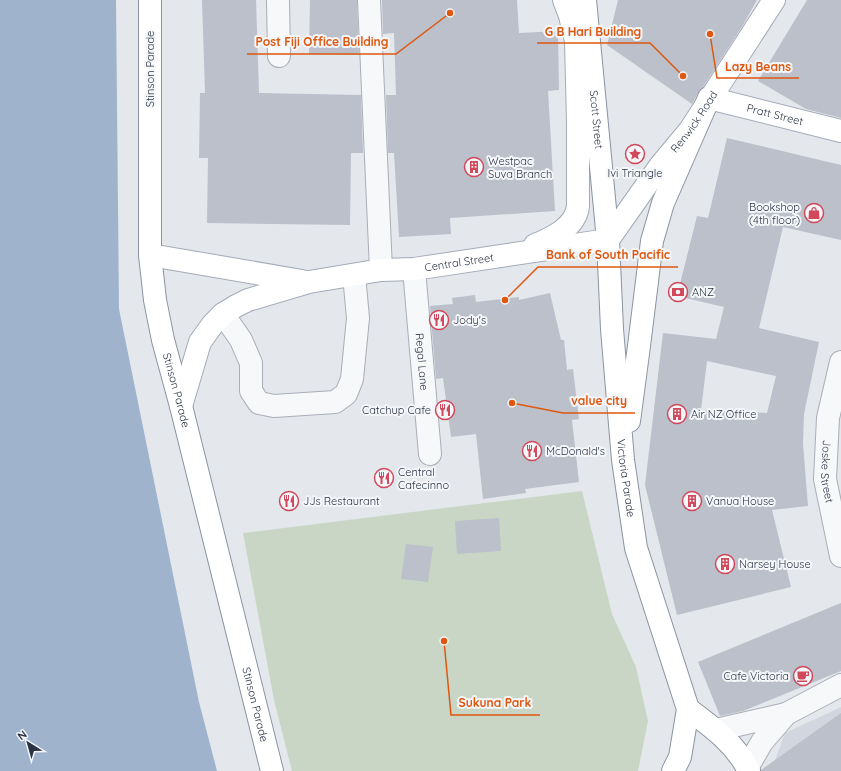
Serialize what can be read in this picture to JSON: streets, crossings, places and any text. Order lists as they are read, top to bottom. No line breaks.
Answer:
{"streets":{"main road":["Stinson Parade","Pratt Street","Scott Street","Renwick Road","Central Street","Victoria Parade"],"street":["Regal Lane","Joske Street"]},"crossings":[["Stinson Parade","Central Street"],["Pratt Street","Renwick Road"],["Scott Street","Renwick Road"],["Scott Street","Central Street"],["Scott Street","Victoria Parade"],["Renwick Road","Central Street"],["Renwick Road","Victoria Parade"],["Central Street","Regal Lane"],["Central Street","Victoria Parade"]],"places":{"other":["Post Fiji Office Building","Lazy Beans","G B Hari Building","Bank of South Pacific","value city","Sukuna Park"],"place":["Ivi Triangle"],"building":["Westpac Suva Branch","Air NZ Office","Vanua House","Narsey House"],"shop":["Bookshop (4th floor)"],"bank":["ANZ"],"restaurant":["Jody's","Catchup Cafe","McDonald's","Central Cafecinno","JJs Restaurant"],"cafe":["Cafe Victoria"]},"north":"top left"}
